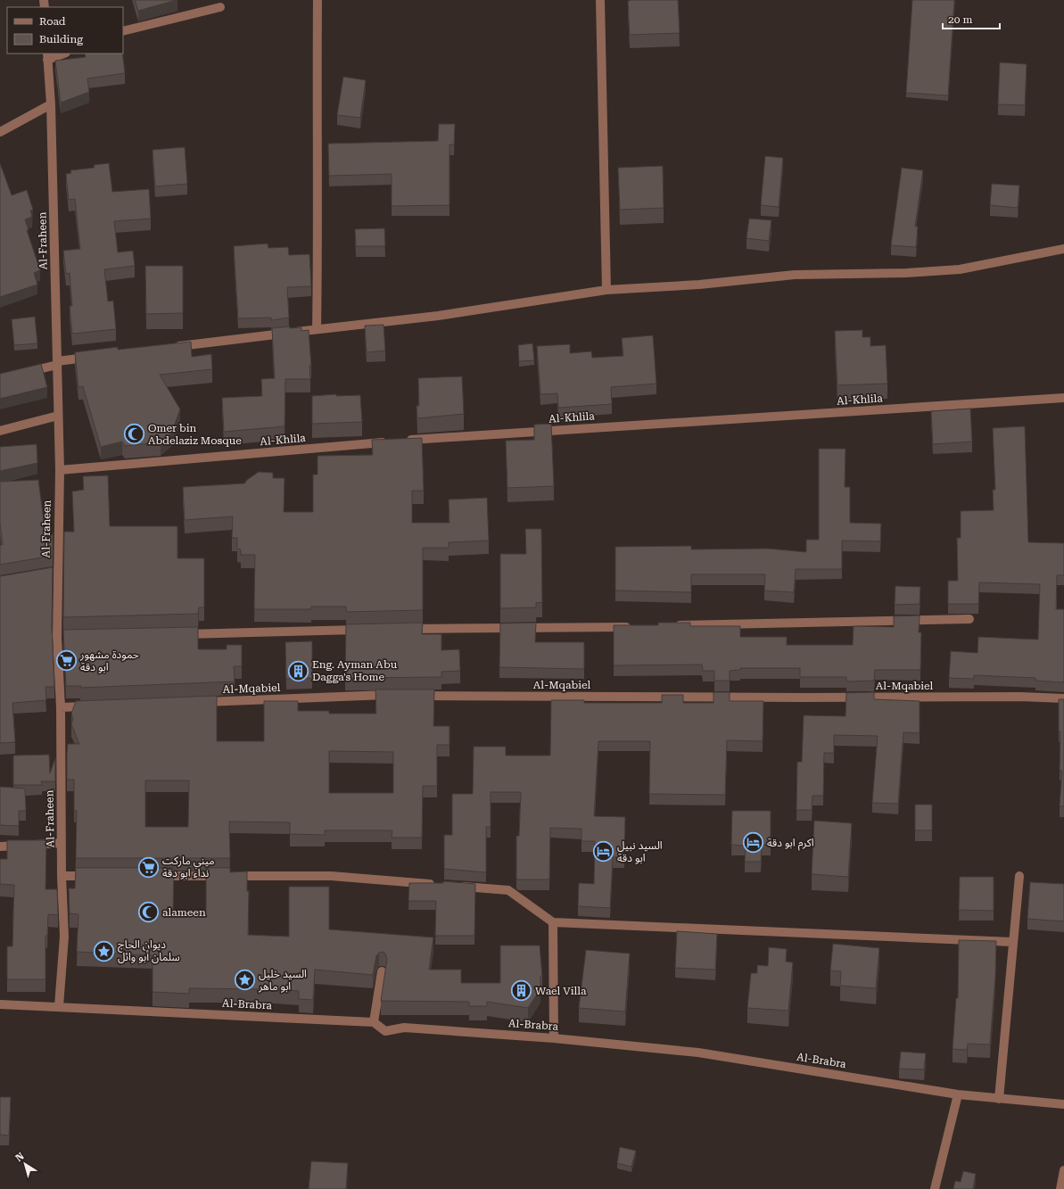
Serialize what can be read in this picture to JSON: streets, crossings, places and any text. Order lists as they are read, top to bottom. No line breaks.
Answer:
{"streets":{"street":["Al-Fraheen","Al-Khlila","Al-Mqabiel","Al-Brabra"]},"crossings":[["Al-Fraheen","Al-Khlila"],["Al-Fraheen","Al-Brabra"]],"places":{"mosque":["Omer bin Abdelaziz Mosque","alameen"],"supermarket":["حمودة مشهور ابو دقة","ميني ماركت نداء ابو دقة"],"building":["Eng. Ayman Abu Dagga's Home","Wael Villa"],"hotel":["اكرم ابو دقة","السيد نبيل ابو دقة"],"place":["ديوان الحاج سلمان أبو وائل","السيد خليل ابو ماهر"]},"legend":["Road","Building"],"scale_bar":"20 m","north":"top left"}
